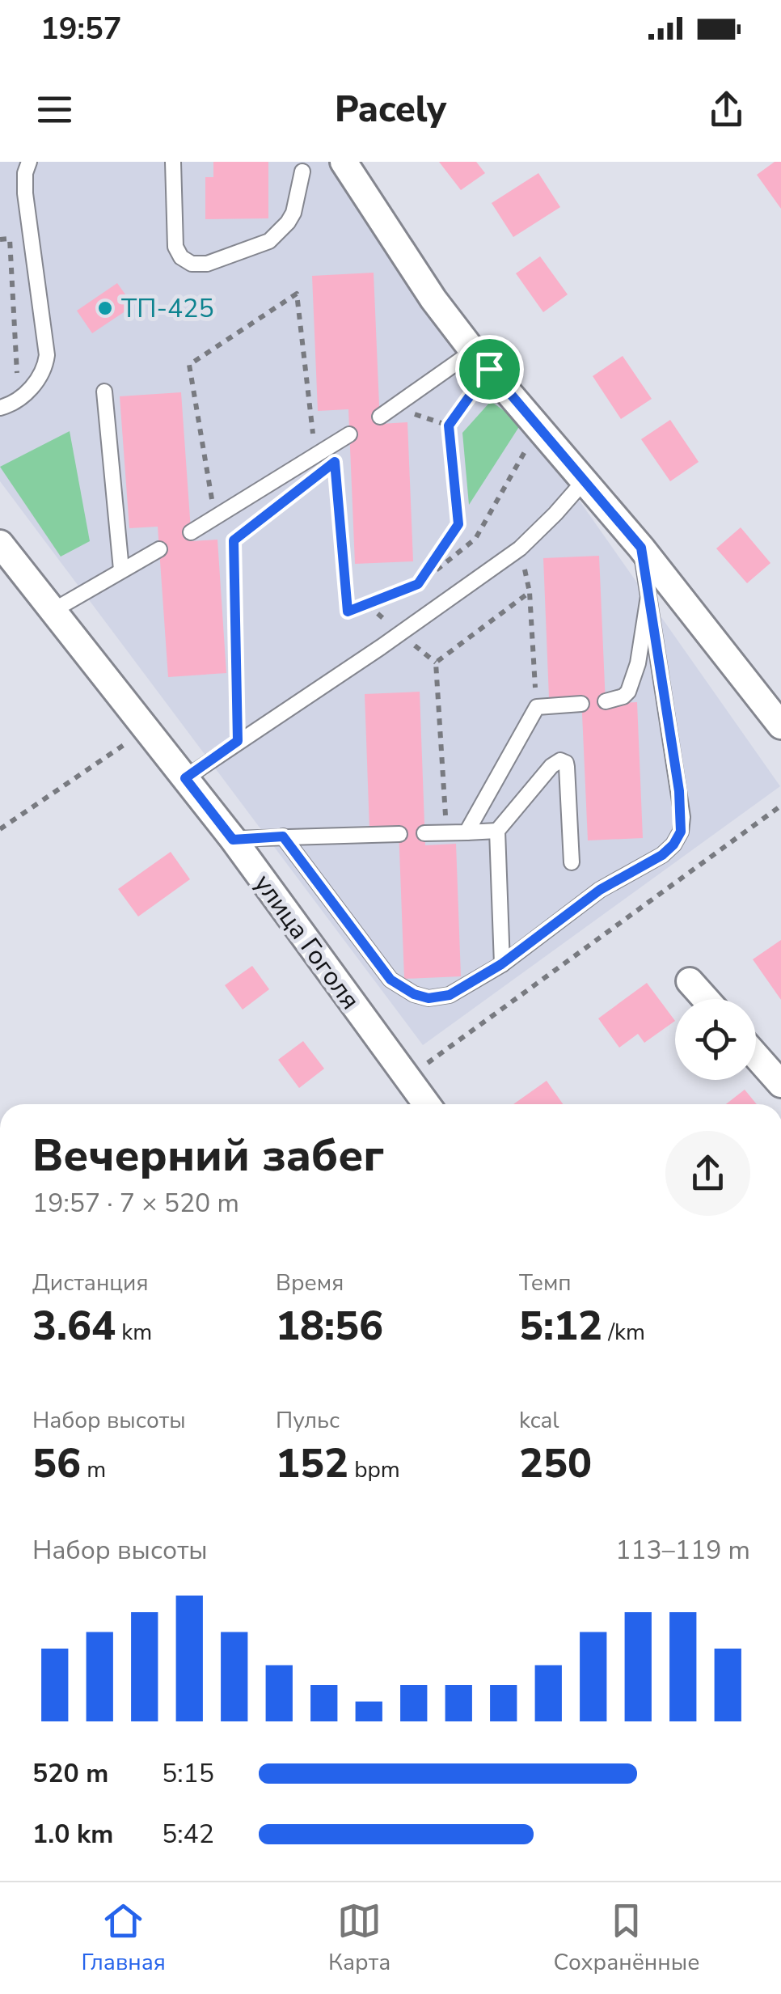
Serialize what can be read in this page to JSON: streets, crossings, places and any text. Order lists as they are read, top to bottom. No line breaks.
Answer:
{"streets":{"street":["улица Гоголя"]},"places":["ТП-425"],"page":{"status":"19:57","header":"Pacely","heading":["Вечерний забег","19:57 · 7 × 520 m"],"stats":[["Дистанция","3.64 km"],["Время","18:56"],["Темп","5:12 /km"],["Набор высоты","56 m"],["Пульс","152 bpm"],["kcal","250"]],"chart":["Набор высоты","113–119 m"],"list":[{"name":"520 m","note":"5:15"},{"name":"1.0 km","note":"5:42"}],"tabs":["Главная","Карта","Сохранённые"]}}
